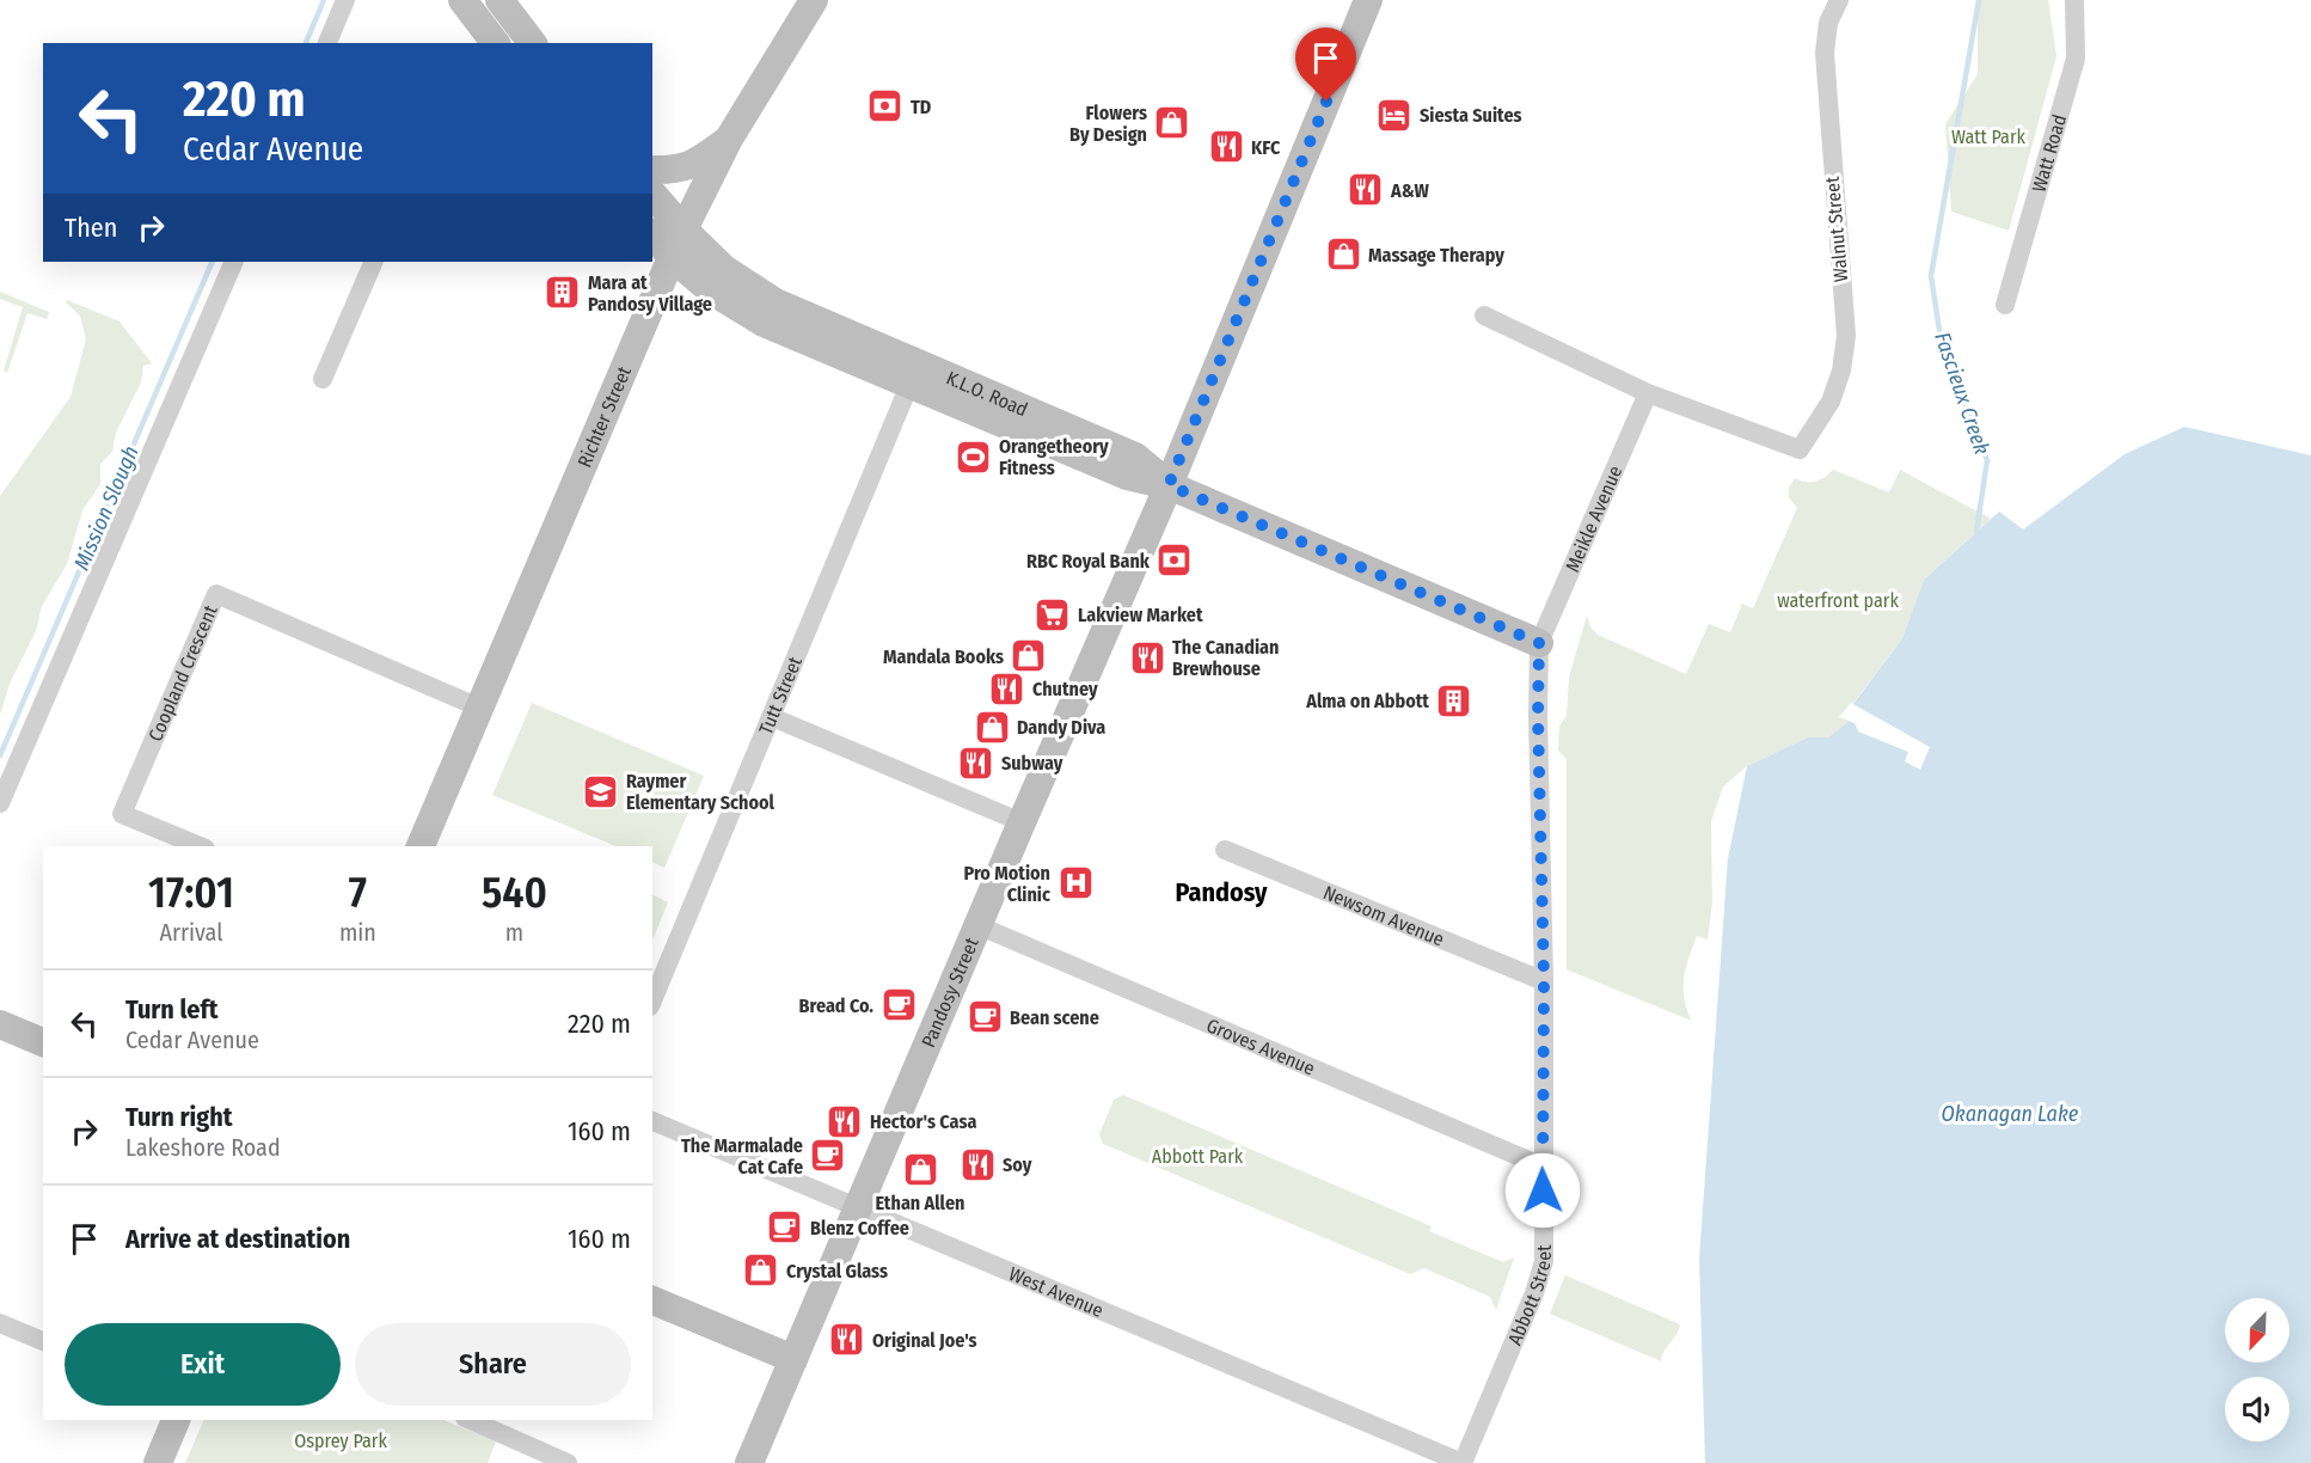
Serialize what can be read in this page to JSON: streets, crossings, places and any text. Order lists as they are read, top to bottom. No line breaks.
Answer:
{"streets":{"street":["Watt Road","Walnut Street","K.L.O. Road","Richter Street","Meikle Avenue","Coopland Crescent","Tutt Street","Newsom Avenue","Pandosy Street","Groves Avenue","West Avenue","Abbott Street"]},"crossings":[["Walnut Street","Meikle Avenue"],["K.L.O. Road","Richter Street"],["K.L.O. Road","Tutt Street"],["K.L.O. Road","Pandosy Street"],["Richter Street","Coopland Crescent"],["Meikle Avenue","Abbott Street"],["Newsom Avenue","Abbott Street"],["Pandosy Street","Groves Avenue"],["Pandosy Street","West Avenue"],["Groves Avenue","Abbott Street"],["West Avenue","Abbott Street"]],"districts":["Pandosy"],"water":["Fascieux Creek","Mission Slough","Okanagan Lake"],"parks":["Watt Park","waterfront park","Abbott Park","Osprey Park"],"places":{"bank":["TD","RBC Royal Bank"],"hotel":["Siesta Suites"],"shop":["Flowers By Design","Massage Therapy","Mandala Books","Dandy Diva","Ethan Allen","Crystal Glass"],"restaurant":["KFC","A&W","The Canadian Brewhouse","Chutney","Subway","Hector's Casa","Soy","Original Joe's"],"building":["Mara at Pandosy Village","Alma on Abbott"],"sports":["Orangetheory Fitness"],"supermarket":["Lakview Market"],"school or university":["Raymer Elementary School"],"hospital":["Pro Motion Clinic"],"cafe":["Bread Co.","Bean scene","The Marmalade Cat Cafe","Blenz Coffee"]},"north":"bottom left","page":{"turn":["220 m","Cedar Avenue"],"then":"Then","eta":["17:01","Arrival","7","min","540","m"],"list":[{"name":"Turn left","note":"Cedar Avenue","value":"220 m"},{"name":"Turn right","note":"Lakeshore Road","value":"160 m"},{"name":"Arrive at destination","value":"160 m"}],"buttons":["Exit","Share"]}}
